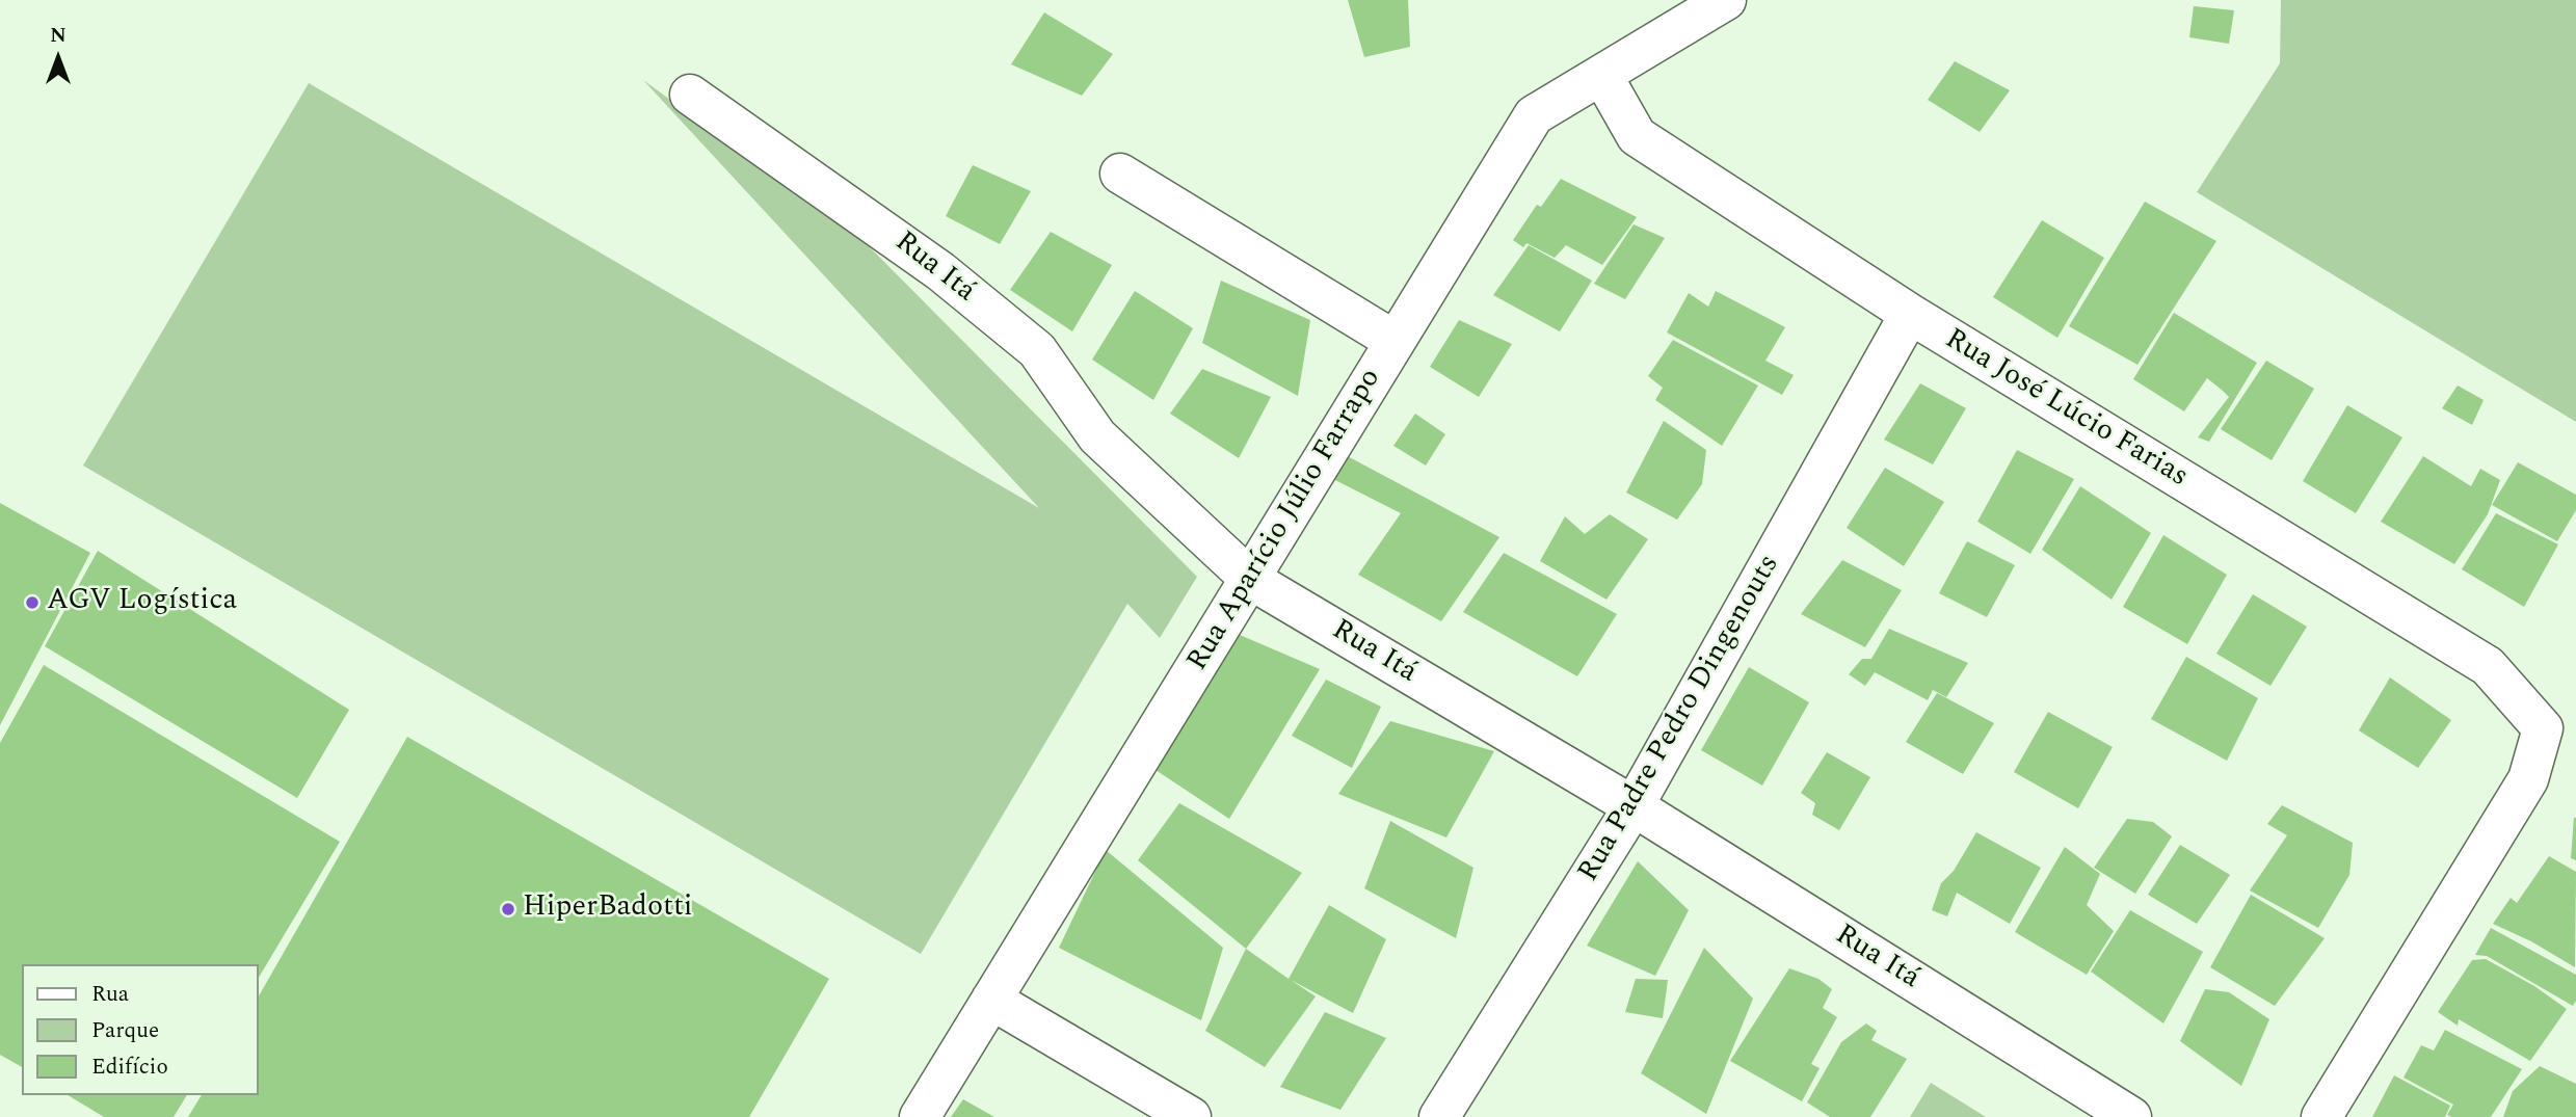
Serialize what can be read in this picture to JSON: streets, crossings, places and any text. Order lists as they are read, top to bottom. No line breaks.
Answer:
{"streets":{"street":["Rua Itá","Rua José Lúcio Farias","Rua Aparício Júlio Farrapo","Rua Padre Pedro Dingenouts"]},"crossings":[["Rua Itá","Rua Aparício Júlio Farrapo"],["Rua Itá","Rua Padre Pedro Dingenouts"],["Rua José Lúcio Farias","Rua Aparício Júlio Farrapo"],["Rua José Lúcio Farias","Rua Padre Pedro Dingenouts"]],"places":["AGV Logística","HiperBadotti"],"legend":["Rua","Parque","Edifício"],"north":"top"}
